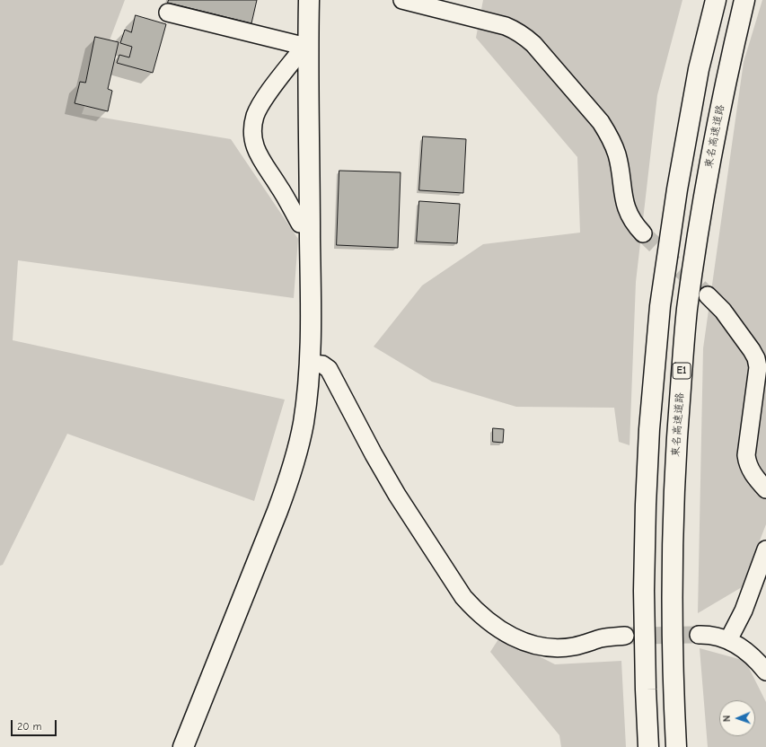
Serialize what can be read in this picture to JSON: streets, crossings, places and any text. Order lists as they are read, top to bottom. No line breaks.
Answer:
{"streets":{"main road":["東名高速道路","E1"]},"scale_bar":"20 m","north":"left"}
